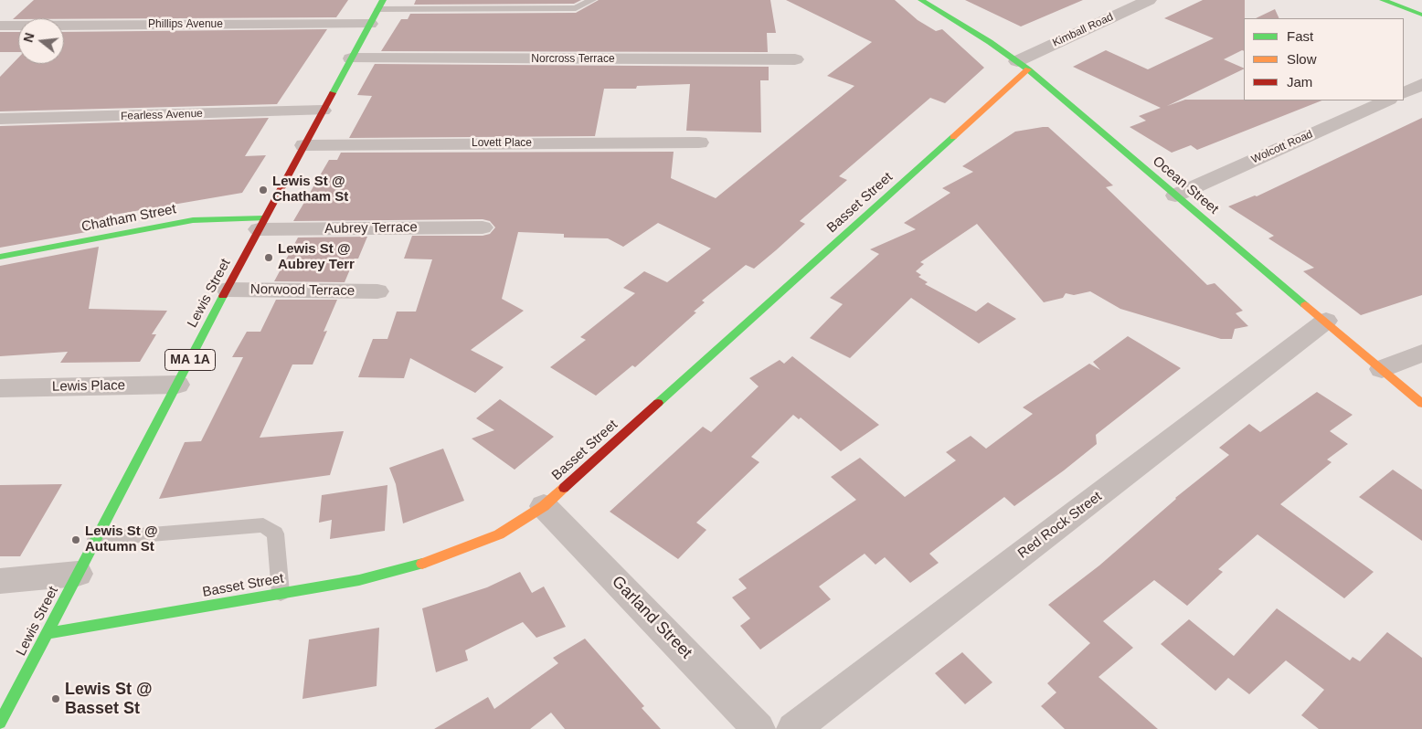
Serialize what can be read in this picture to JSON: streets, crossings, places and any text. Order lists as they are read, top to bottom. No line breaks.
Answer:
{"streets":{"main road":["Ocean Street","Basset Street","Chatham Street","Lewis Street","MA 1A"],"street":["Phillips Avenue","Kimball Road","Norcross Terrace","Fearless Avenue","Lovett Place","Wolcott Road","Aubrey Terrace","Norwood Terrace","Lewis Place","Red Rock Street","Garland Street"]},"crossings":[["Phillips Avenue","Lewis Street"],["Kimball Road","Ocean Street"],["Kimball Road","Basset Street"],["Norcross Terrace","Lewis Street"],["Fearless Avenue","Lewis Street"],["Lovett Place","Lewis Street"],["Wolcott Road","Ocean Street"],["Ocean Street","Basset Street"],["Ocean Street","Red Rock Street"],["Basset Street","Lewis Street"],["Basset Street","Garland Street"],["Chatham Street","Aubrey Terrace"],["Chatham Street","Lewis Street"],["Aubrey Terrace","Lewis Street"],["Norwood Terrace","Lewis Street"],["Lewis Street","Lewis Place"]],"places":["Lewis St @ Chatham St","Lewis St @ Aubrey Terr","Lewis St @ Autumn St","Lewis St @ Basset St"],"legend":["Fast","Slow","Jam"],"north":"left"}
